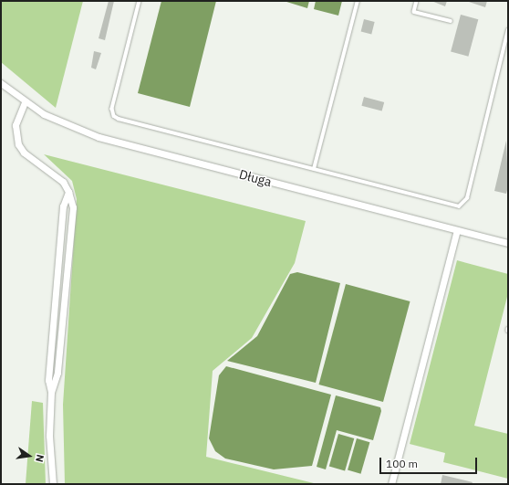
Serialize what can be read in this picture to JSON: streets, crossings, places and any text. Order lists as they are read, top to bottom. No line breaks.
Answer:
{"streets":{"street":["Długa"]},"scale_bar":"100 m","north":"right"}
